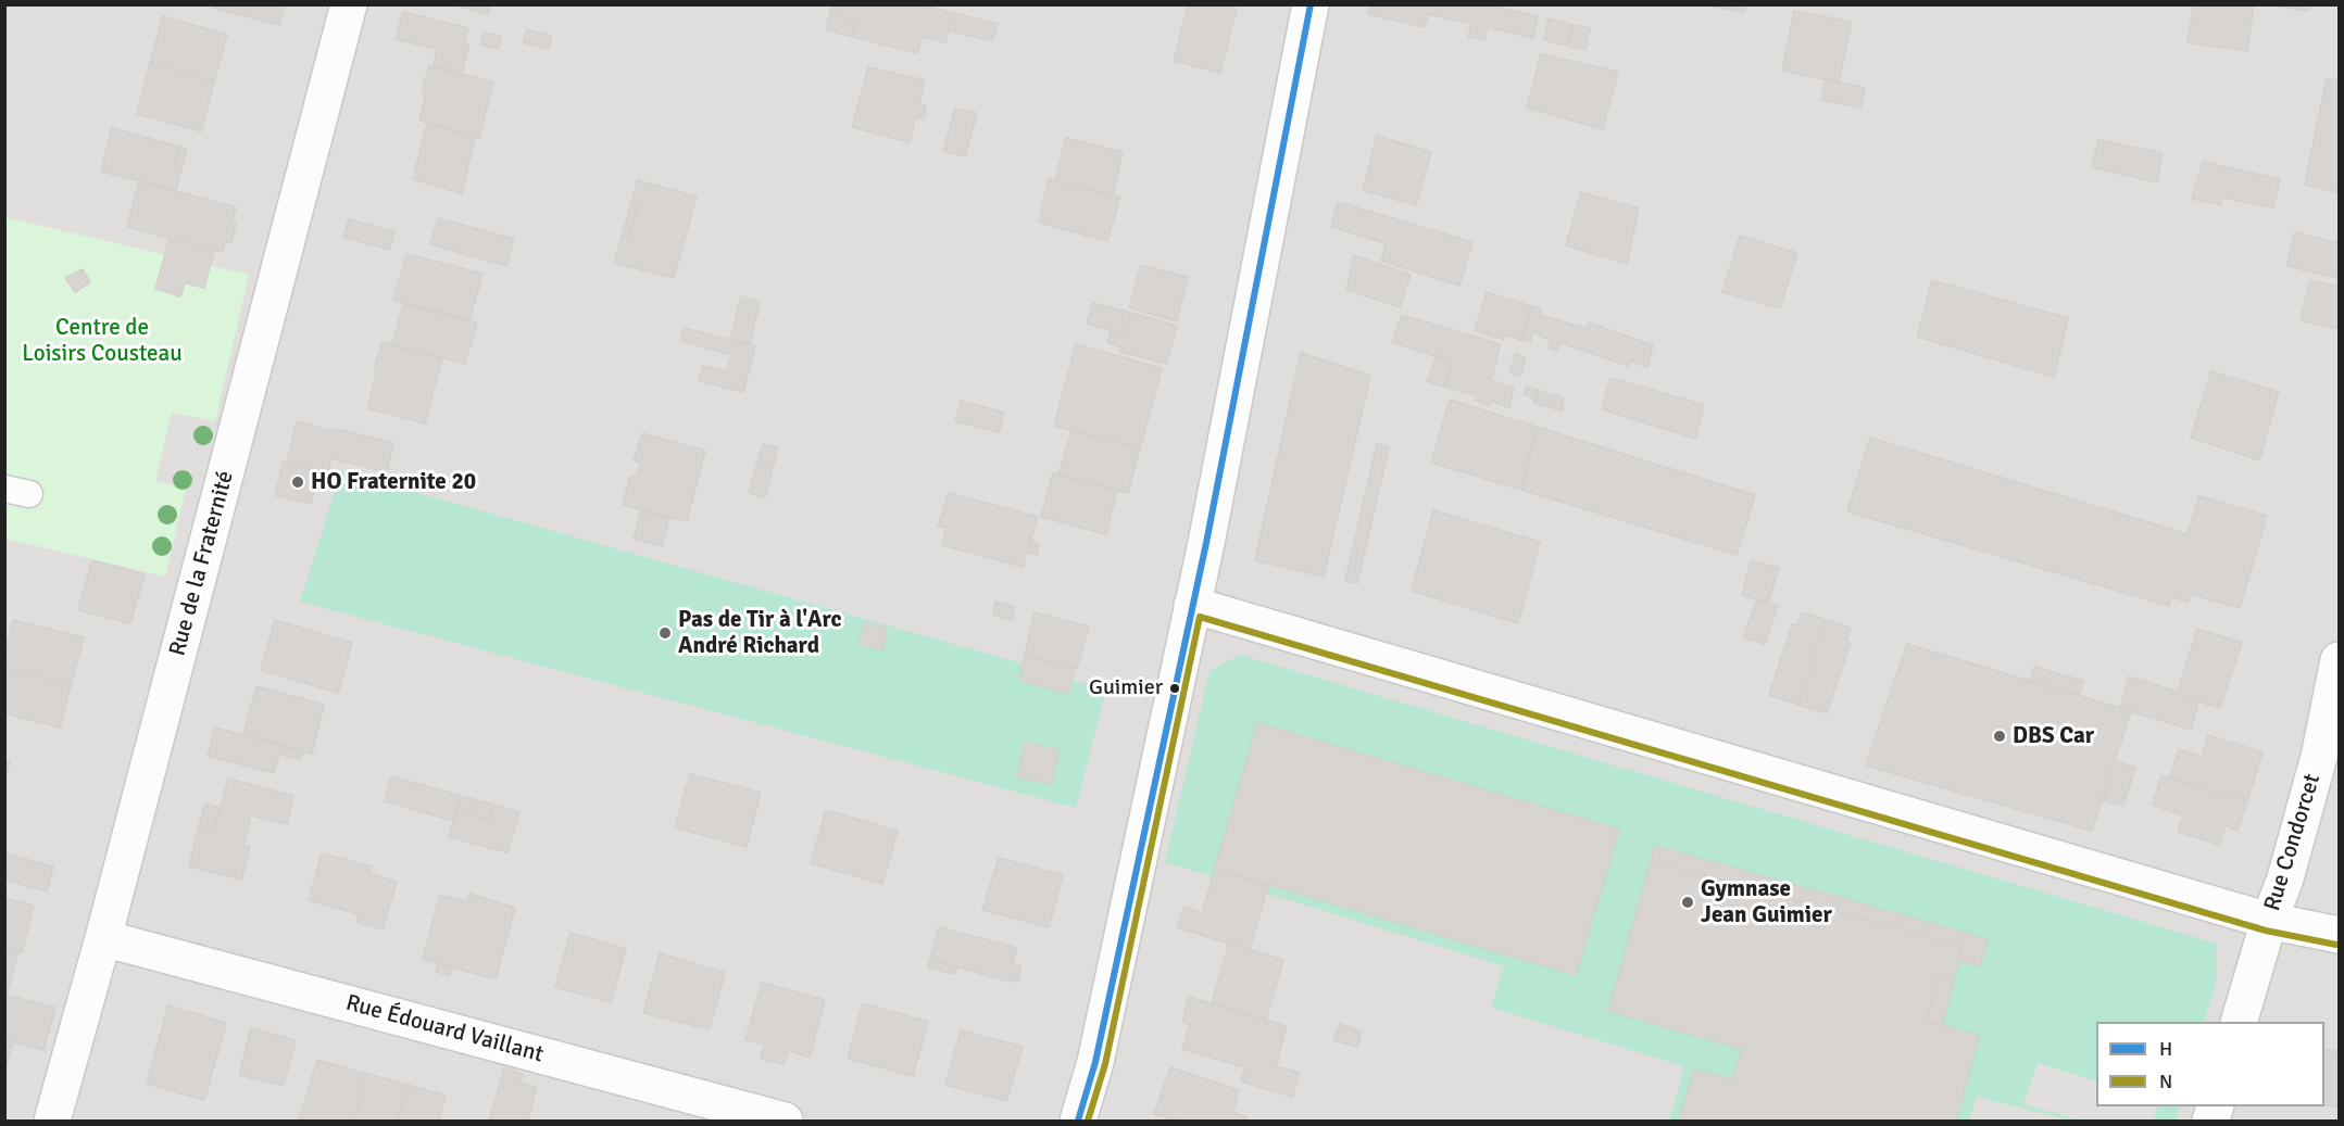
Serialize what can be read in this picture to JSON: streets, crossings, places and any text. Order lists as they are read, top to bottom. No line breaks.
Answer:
{"streets":{"street":["Rue de la Fraternité","Rue Condorcet","Rue Édouard Vaillant"]},"crossings":[["Rue de la Fraternité","Rue Édouard Vaillant"]],"parks":["Centre de Loisirs Cousteau"],"places":["HO Fraternite 20","Pas de Tir à l'Arc André Richard","Guimier","DBS Car","Gymnase Jean Guimier"],"lines":["transit line H","transit line N"],"legend":["H","N"]}
